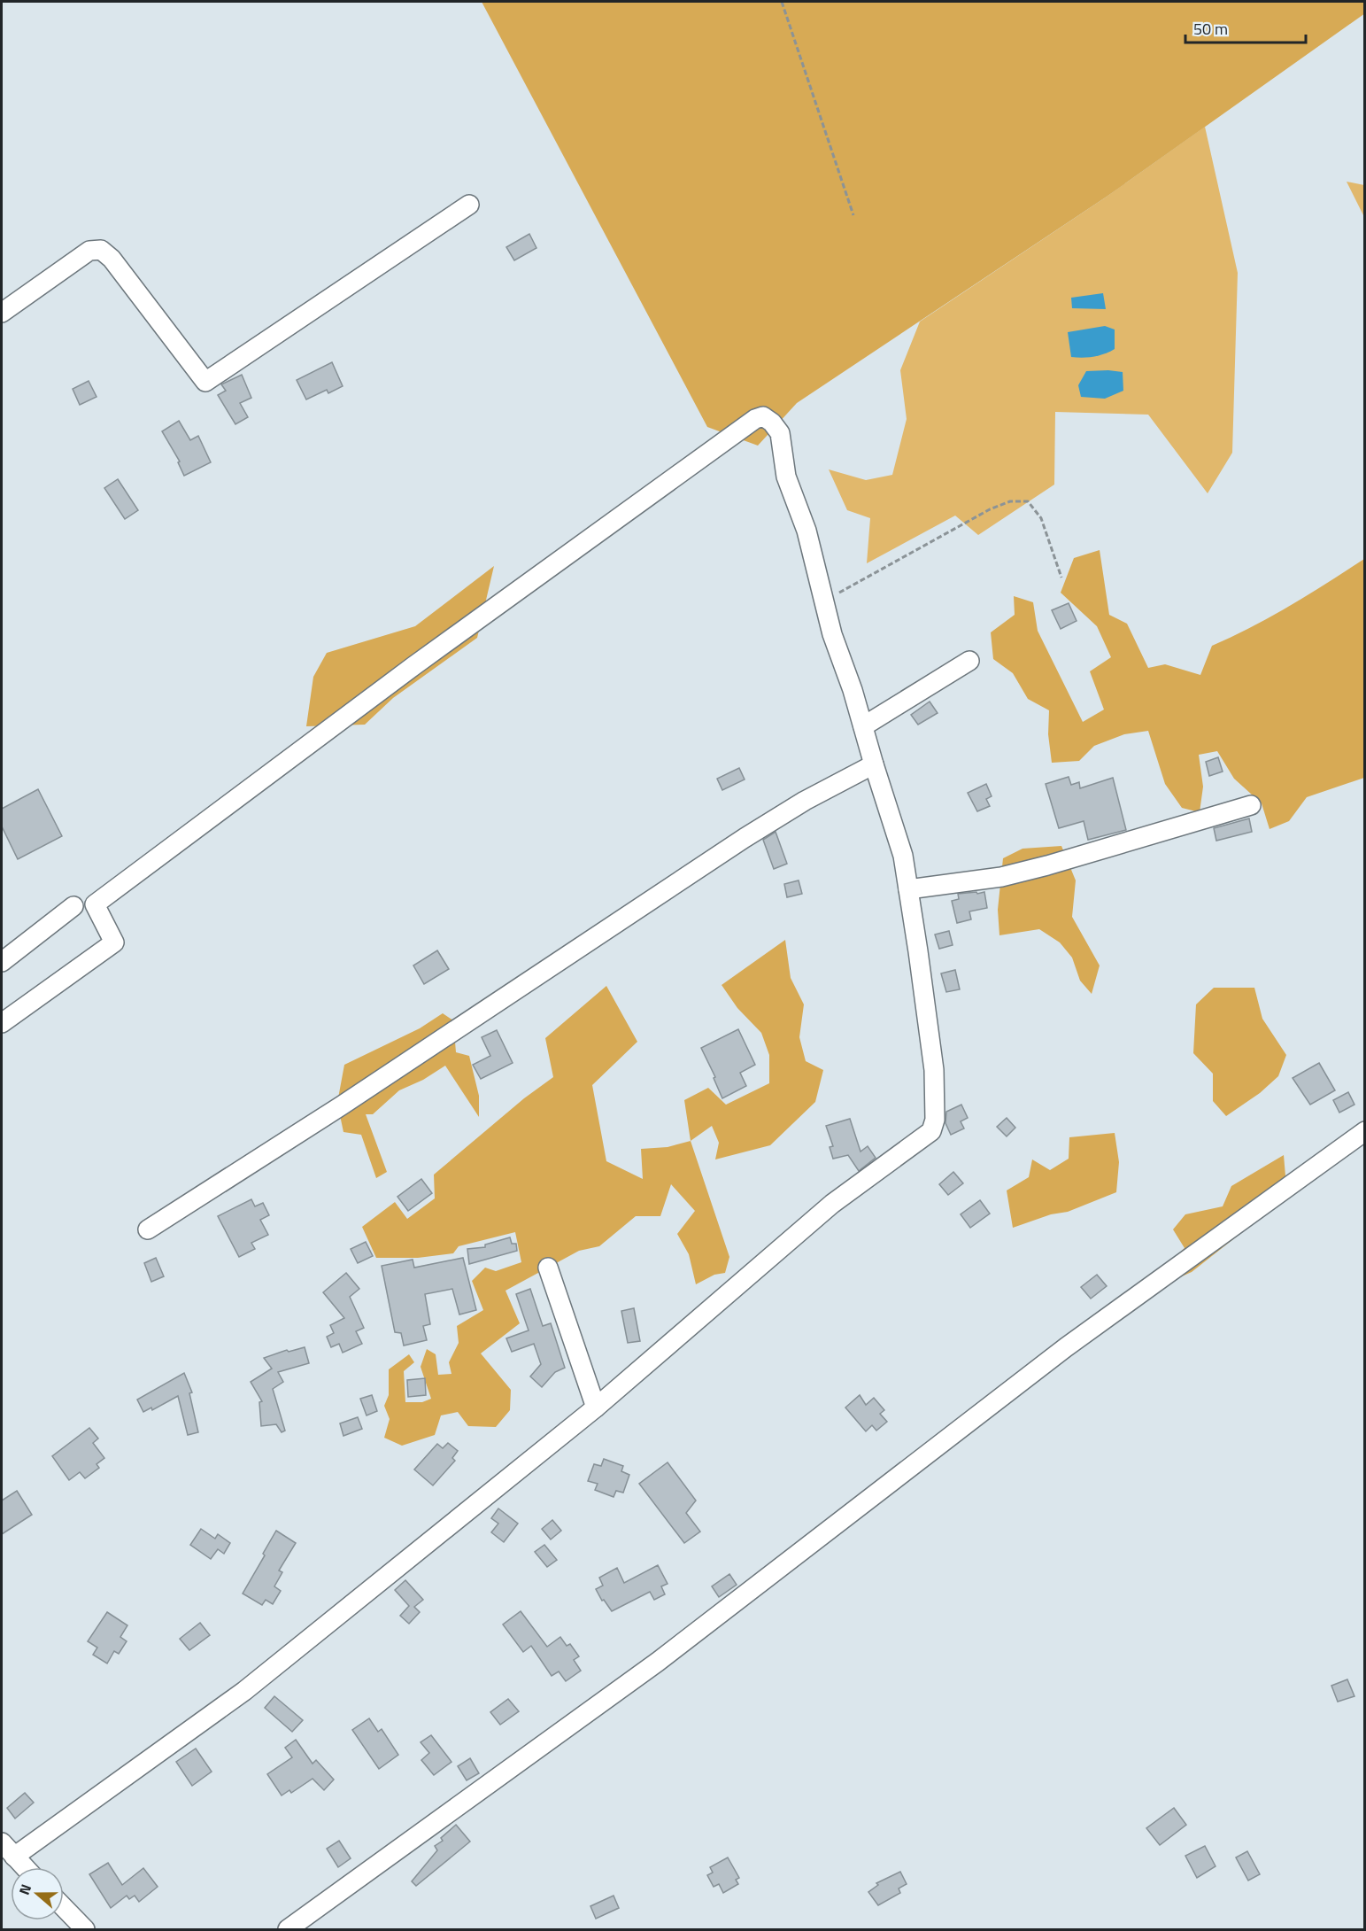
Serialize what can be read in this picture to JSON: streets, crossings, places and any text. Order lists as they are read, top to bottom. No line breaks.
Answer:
{"scale_bar":"50 m","north":"left"}
